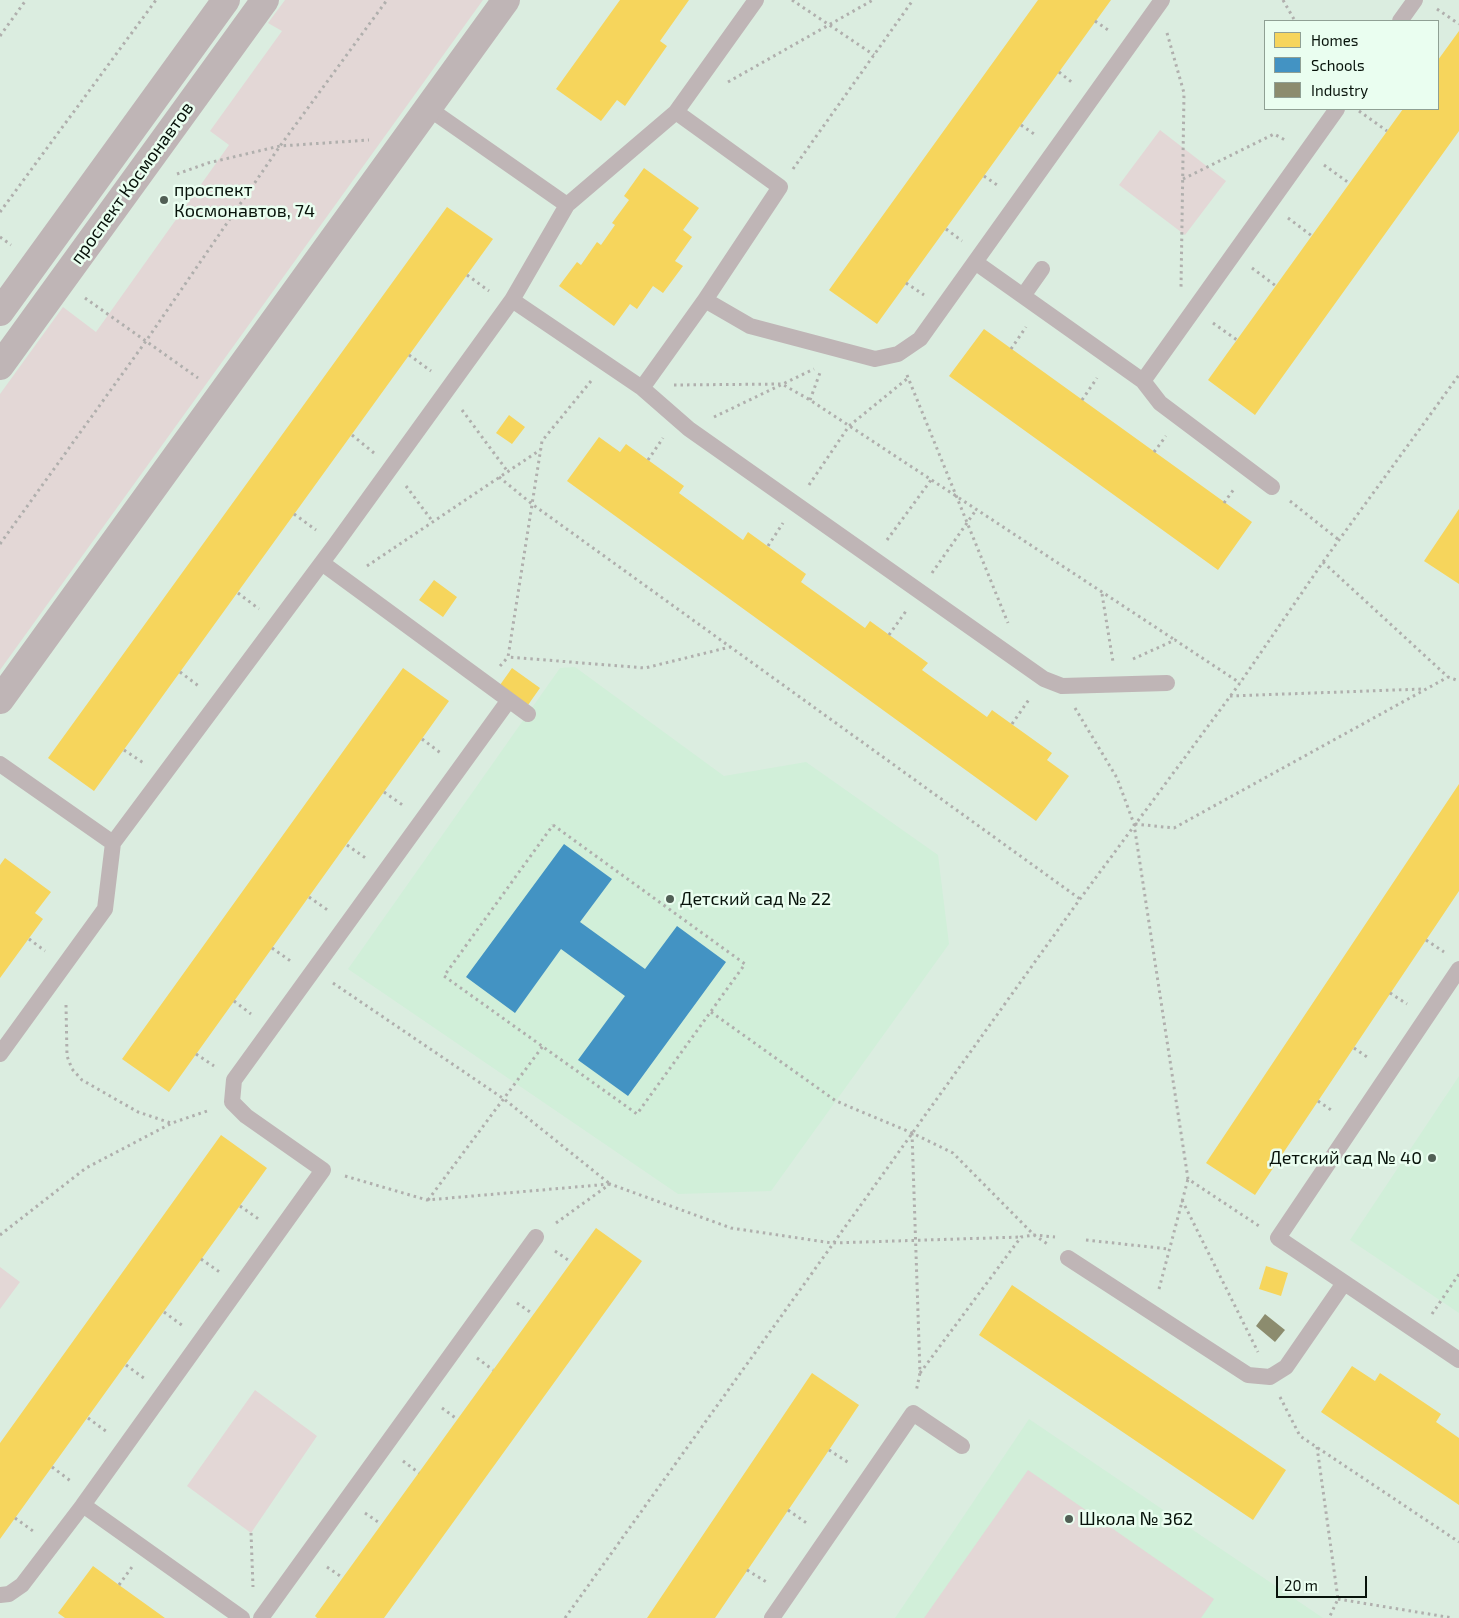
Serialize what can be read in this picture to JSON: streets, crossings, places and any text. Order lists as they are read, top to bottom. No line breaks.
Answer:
{"streets":{"street":["проспект Космонавтов"]},"places":["проспект Космонавтов, 74","Детский сад № 22","Детский сад № 40","Школа № 362"],"legend":["Homes","Schools","Industry"],"scale_bar":"20 m"}
